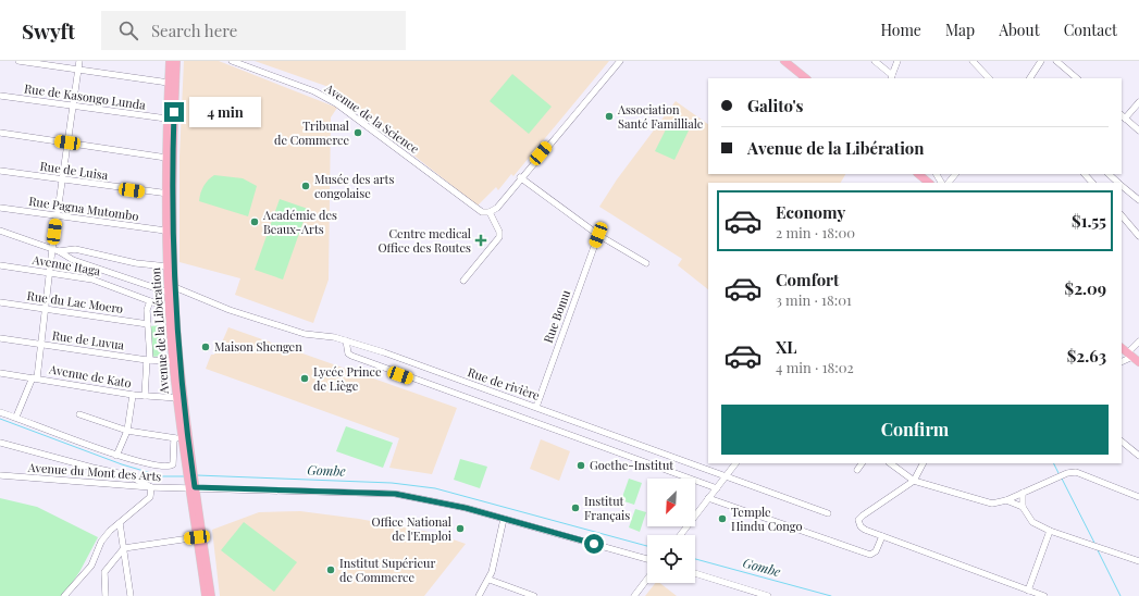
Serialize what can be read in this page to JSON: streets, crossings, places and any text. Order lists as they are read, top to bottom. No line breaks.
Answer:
{"streets":{"main road":["Avenue de la Libération"],"street":["Rue de Kasongo Lunda","Avenue de la Science","Rue de Luisa","Rue Pagna Mutombo","Avenue Itaga","Rue du Lac Moero","Rue Bomu","Rue de Luvua","Avenue de Kato","Rue de rivière","Avenue du Mont des Arts"]},"crossings":[["Rue de Kasongo Lunda","Avenue de la Libération"],["Rue de Luisa","Avenue de la Libération"],["Rue Pagna Mutombo","Avenue de la Libération"],["Avenue Itaga","Avenue de la Libération"],["Rue Bomu","Rue de rivière"],["Avenue de la Libération","Rue de Luvua"],["Avenue de la Libération","Avenue de Kato"],["Avenue de la Libération","Rue de rivière"],["Avenue de la Libération","Avenue du Mont des Arts"]],"water":["Gombe"],"places":{"other":["Association Santé Familliale","Tribunal de Commerce","Musée des arts congolaise","Académie des Beaux-Arts","Maison Shengen","Lycée Prince de Liège","Goethe-Institut","Institut Français","Temple Hindu Congo","Office National de l'Emploi","Institut Supérieur de Commerce"],"health":["Centre medical Office des Routes"]},"north":"bottom left","page":{"header":"Swyft","search":"Search here","nav":["Home","Map","About","Contact"],"banner":["Galito's","Avenue de la Libération"],"bubble":"4 min","list":[{"name":"Economy","note":"2 min · 18:00","value":"$1.55"},{"name":"Comfort","note":"3 min · 18:01","value":"$2.09"},{"name":"XL","note":"4 min · 18:02","value":"$2.63"}],"buttons":"Confirm"}}
